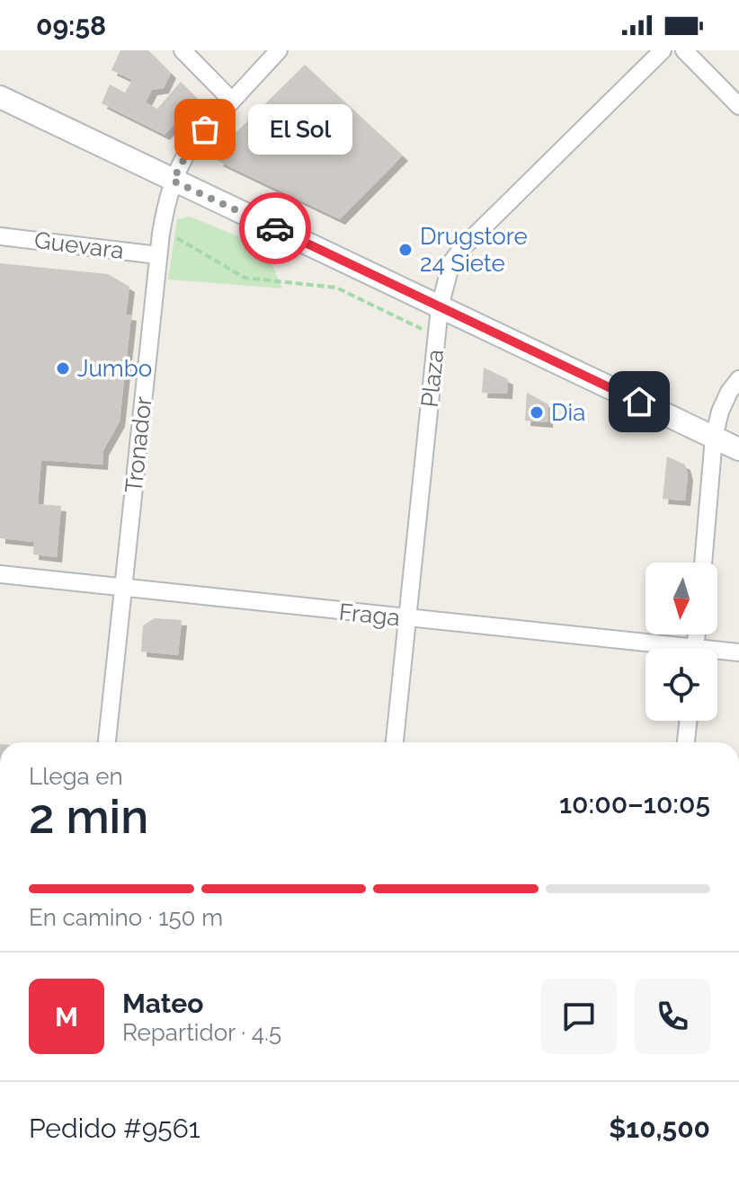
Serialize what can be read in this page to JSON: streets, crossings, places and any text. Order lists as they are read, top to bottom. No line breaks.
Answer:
{"streets":{"street":["Guevara","Plaza","Tronador","Fraga"]},"crossings":[["Guevara","Tronador"],["Plaza","Fraga"],["Tronador","Fraga"]],"places":["El Sol","Drugstore 24 Siete","Jumbo","Dia"],"north":"bottom","page":{"status":"09:58","bubble":"El Sol","heading":["2 min","Llega en","10:00–10:05"],"panel":["Mateo","Repartidor · 4.5","Pedido #9561","$10,500"],"bar":"En camino · 150 m","round":"M"}}
